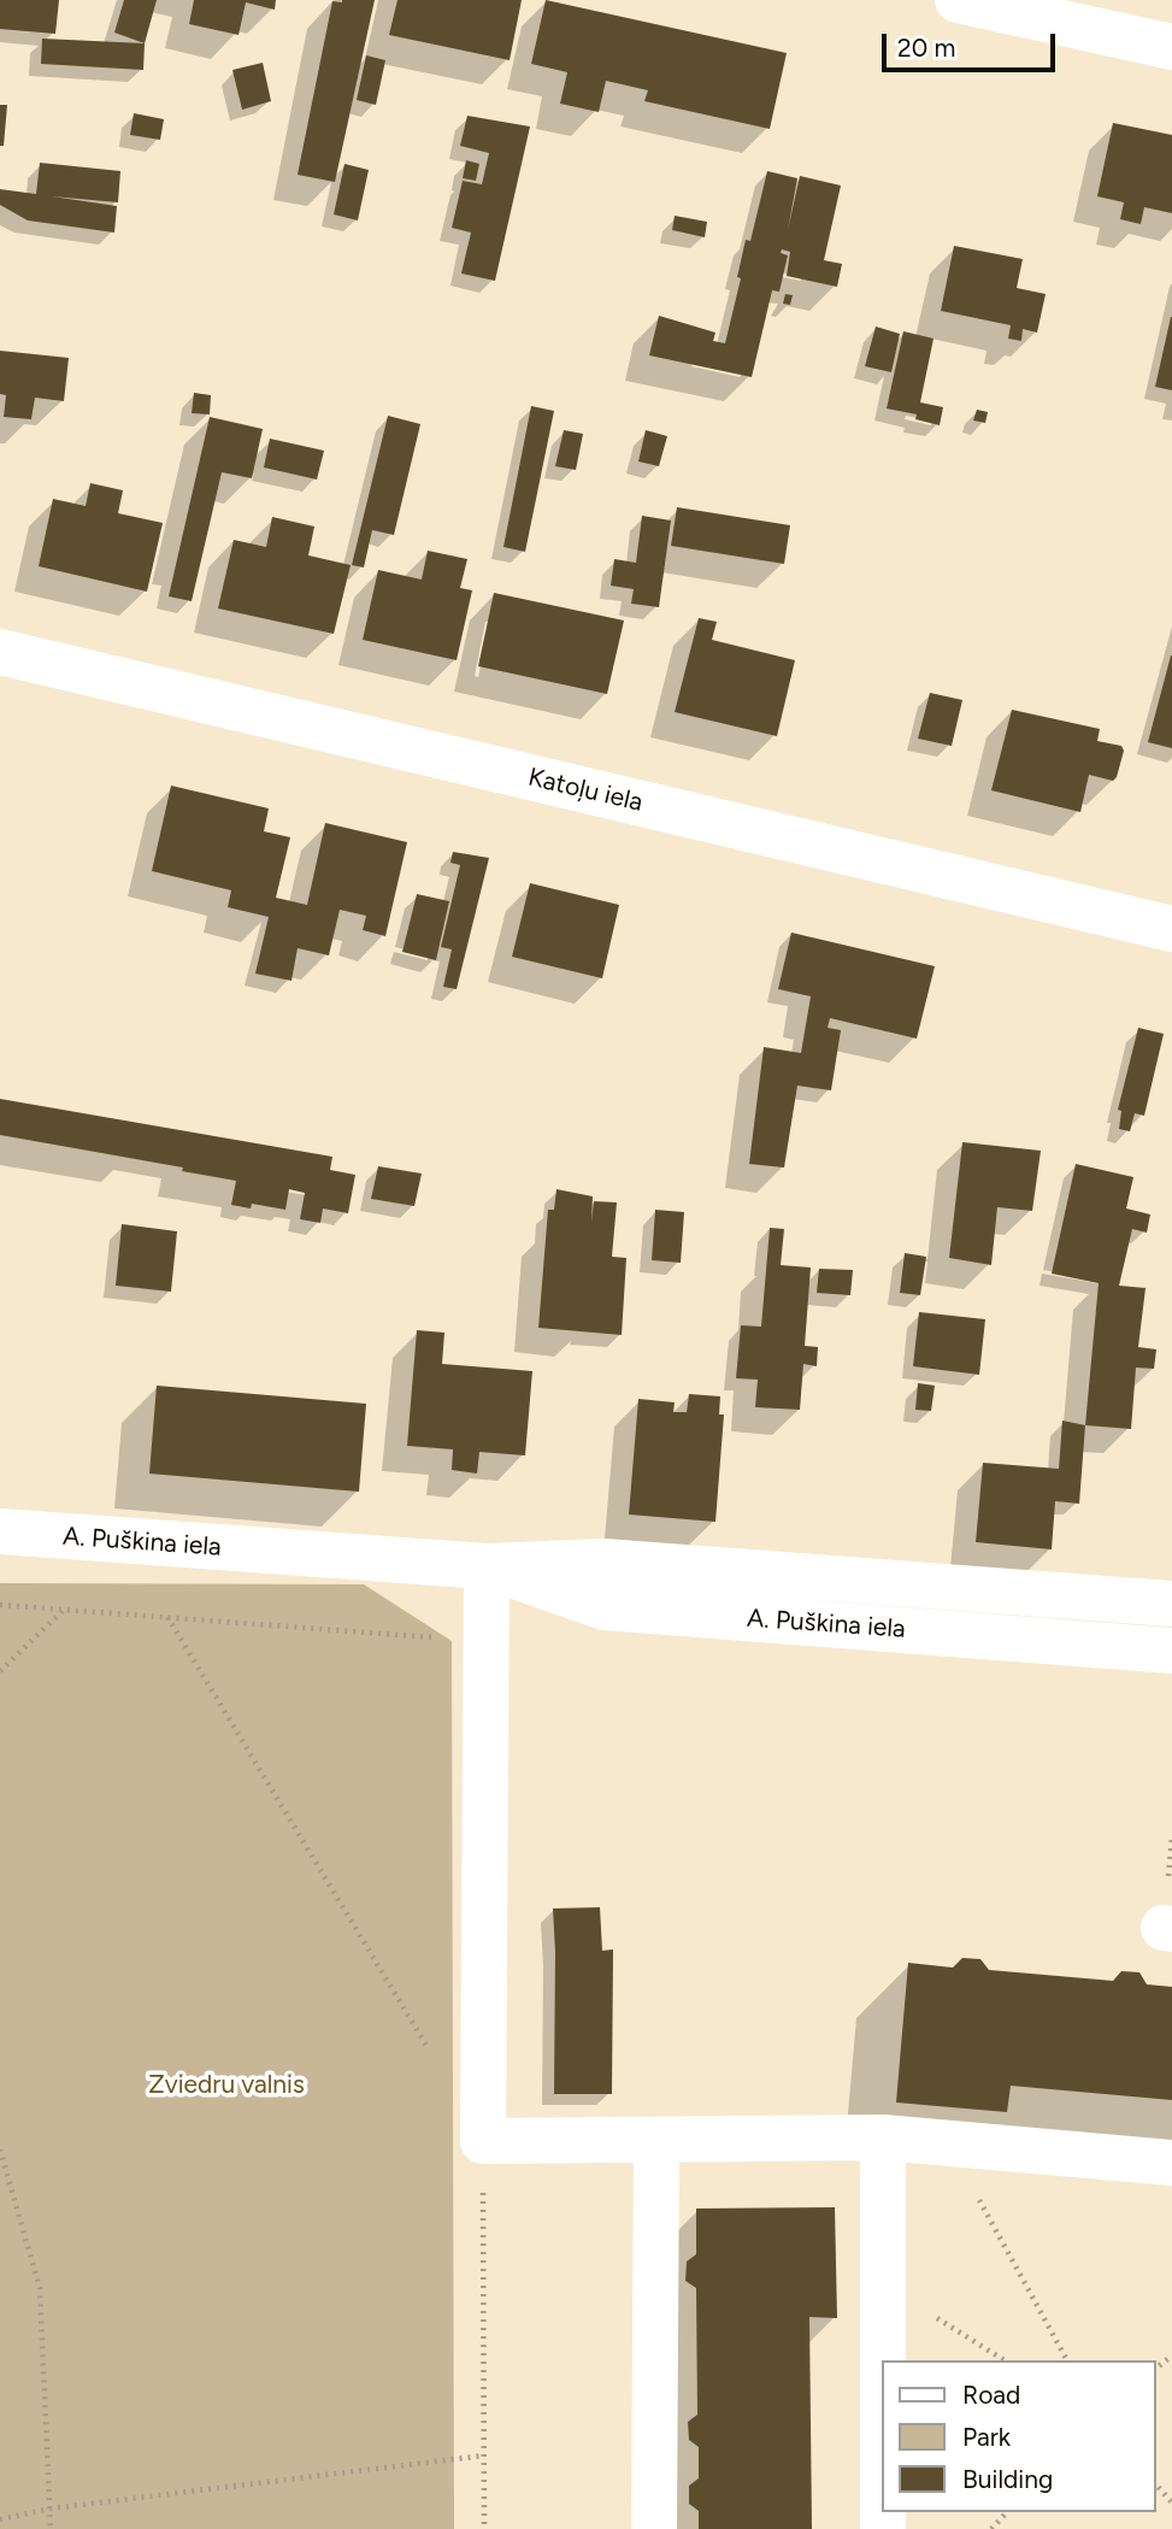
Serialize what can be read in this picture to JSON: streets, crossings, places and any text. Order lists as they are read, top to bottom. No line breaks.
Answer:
{"streets":{"street":["Katoļu iela","A. Puškina iela"]},"parks":["Zviedru valnis"],"legend":["Road","Park","Building"],"scale_bar":"20 m"}
